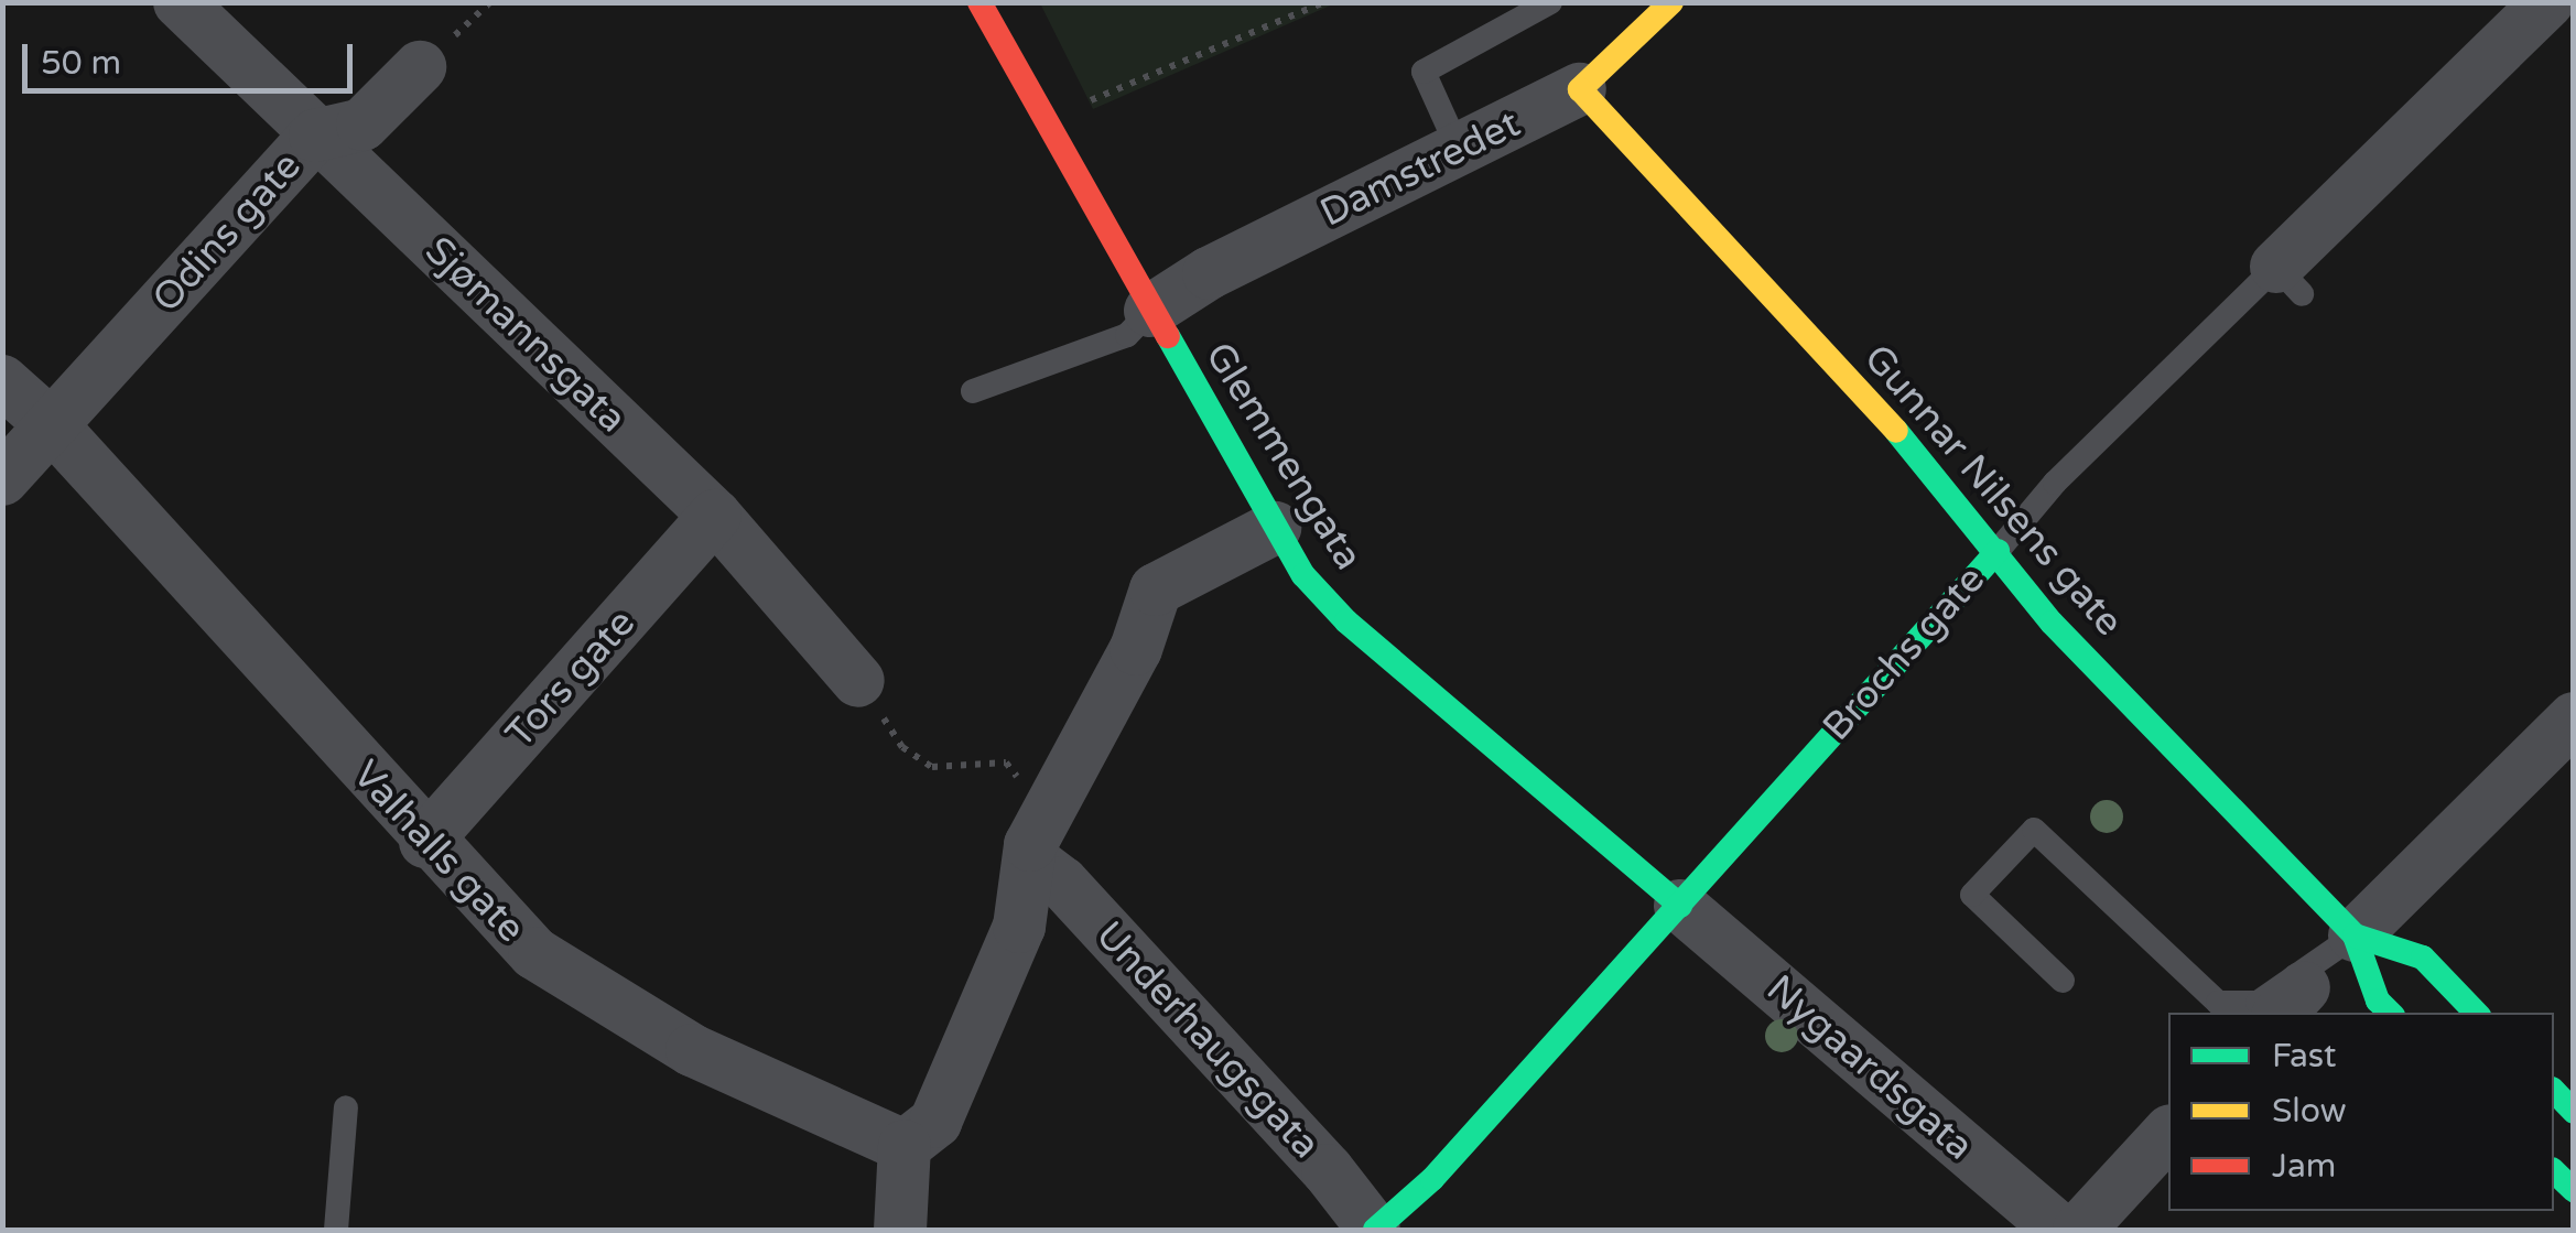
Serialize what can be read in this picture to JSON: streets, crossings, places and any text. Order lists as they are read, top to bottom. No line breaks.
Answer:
{"streets":{"street":["Damstredet","Odins gate","Sjømannsgata","Glemmengata","Gunnar Nilsens gate","Brochs gate","Tors gate","Valhalls gate","Underhaugsgata","Nygaardsgata"]},"crossings":[["Damstredet","Glemmengata"],["Damstredet","Gunnar Nilsens gate"],["Odins gate","Sjømannsgata"],["Odins gate","Valhalls gate"],["Sjømannsgata","Tors gate"],["Glemmengata","Brochs gate"],["Glemmengata","Nygaardsgata"],["Gunnar Nilsens gate","Brochs gate"],["Brochs gate","Underhaugsgata"],["Brochs gate","Nygaardsgata"],["Tors gate","Valhalls gate"]],"legend":["Fast","Slow","Jam"],"scale_bar":"50 m"}
